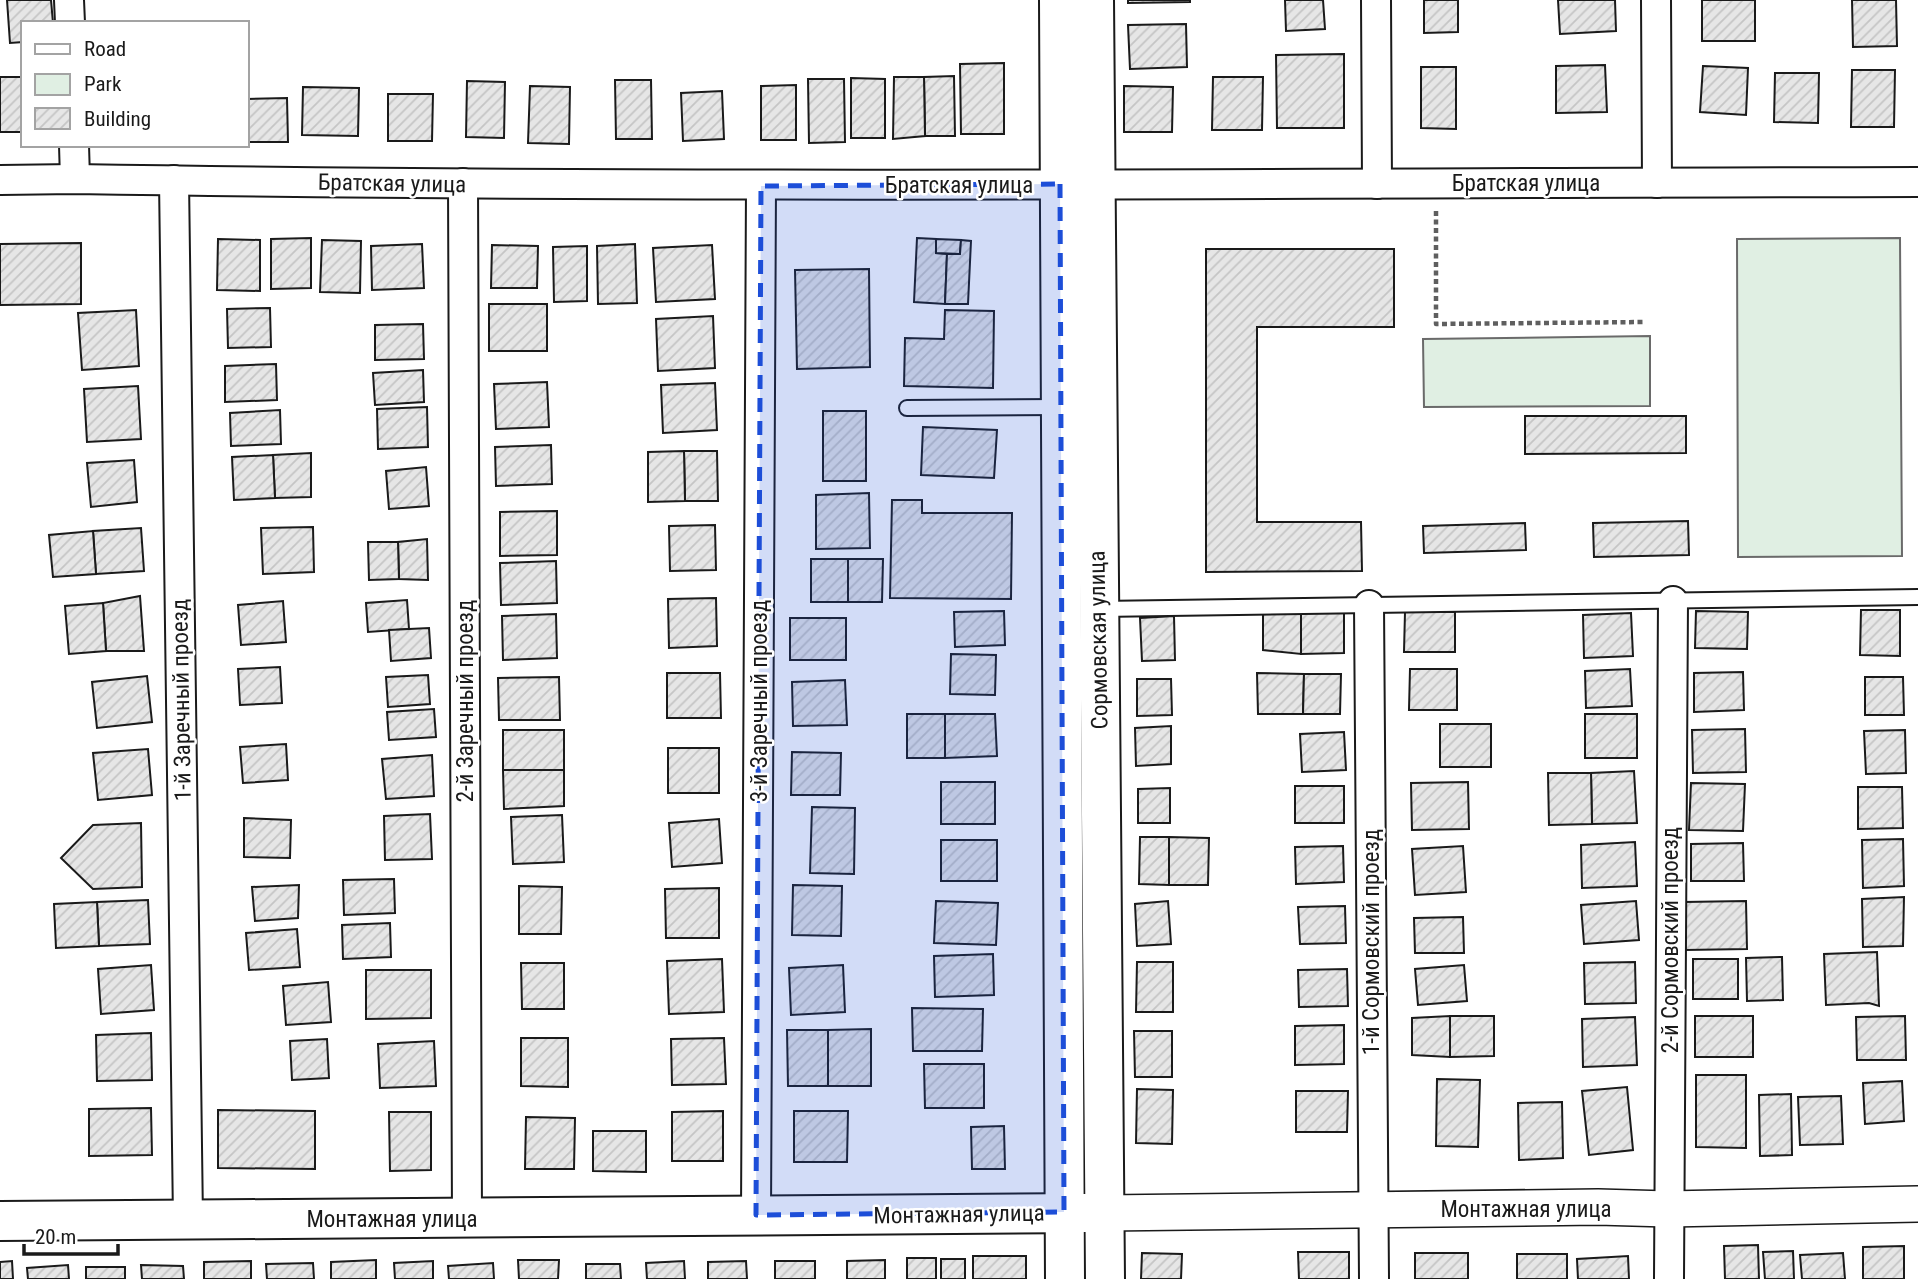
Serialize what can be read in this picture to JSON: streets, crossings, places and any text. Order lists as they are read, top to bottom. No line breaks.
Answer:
{"streets":{"main road":["Сормовская улица","Монтажная улица"],"street":["Братская улица","1-й Заречный проезд","2-й Заречный проезд","3-й Заречный проезд","2-й Сормовский проезд","1-й Сормовский проезд"]},"crossings":[["Братская улица","Сормовская улица"],["Братская улица","1-й Заречный проезд"],["Братская улица","2-й Заречный проезд"],["Братская улица","3-й Заречный проезд"],["Сормовская улица","Монтажная улица"],["1-й Заречный проезд","Монтажная улица"],["2-й Заречный проезд","Монтажная улица"],["3-й Заречный проезд","Монтажная улица"],["2-й Сормовский проезд","Монтажная улица"],["1-й Сормовский проезд","Монтажная улица"]],"legend":["Road","Park","Building"],"scale_bar":"20 m"}
